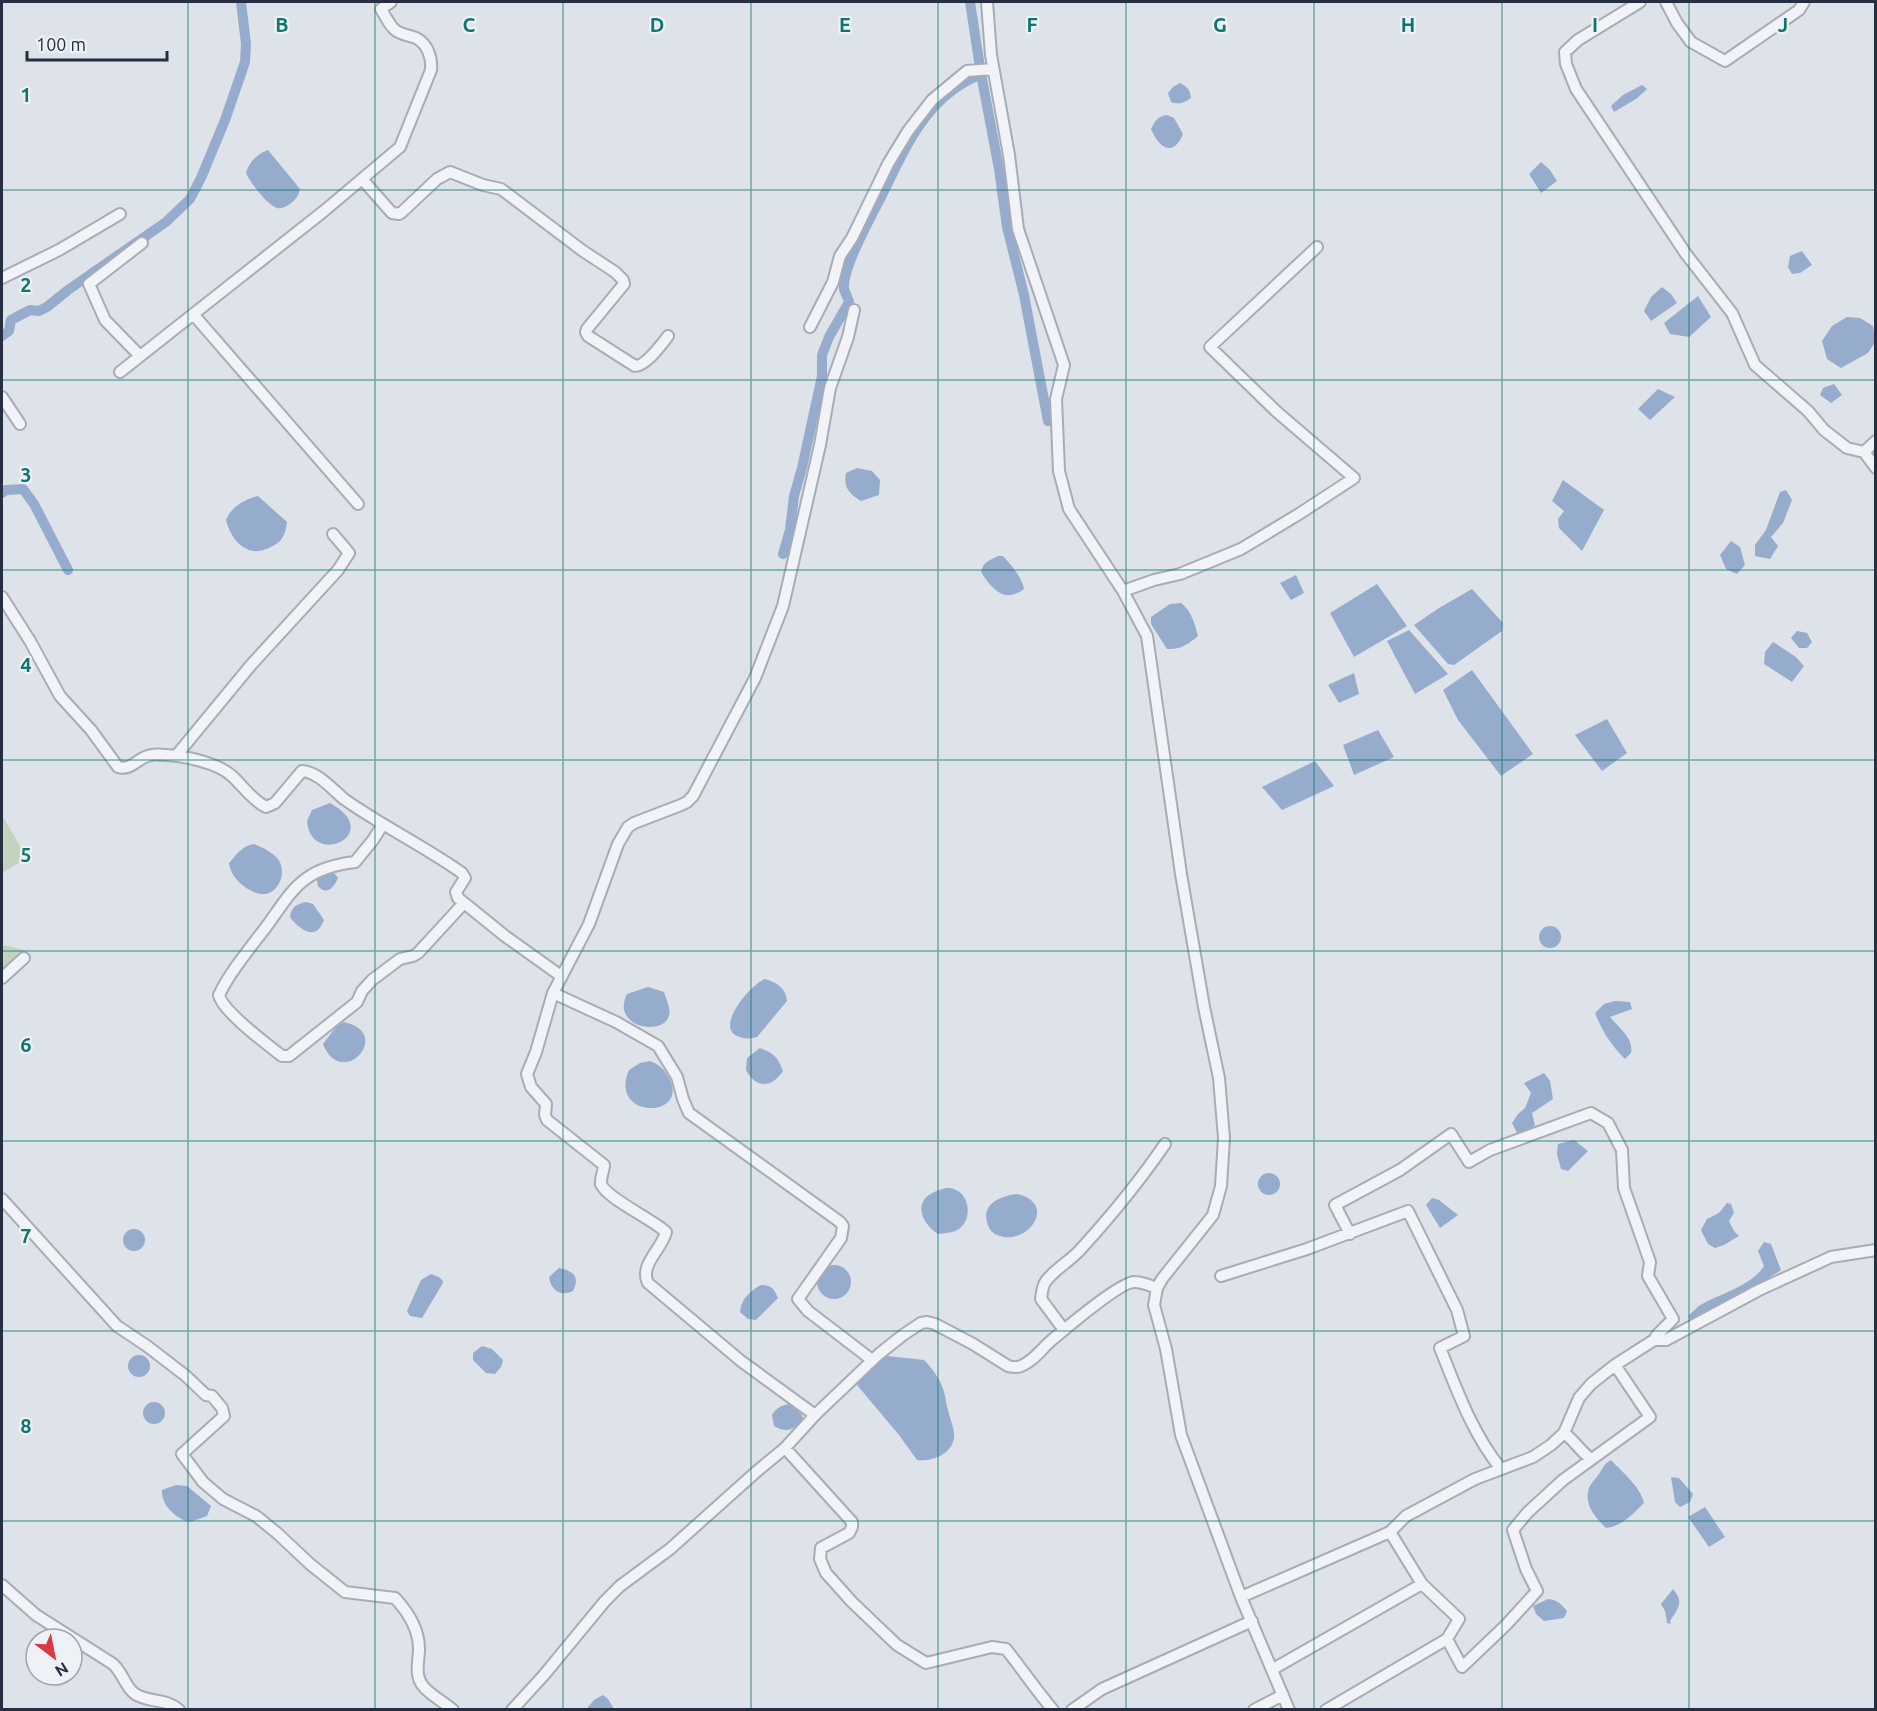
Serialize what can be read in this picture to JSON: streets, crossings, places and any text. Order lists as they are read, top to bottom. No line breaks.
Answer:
{"scale_bar":"100 m","north":"bottom right","grid":{"columns":["B","C","D","E","F","G","H","I","J"],"rows":["1","2","3","4","5","6","7","8"]}}
